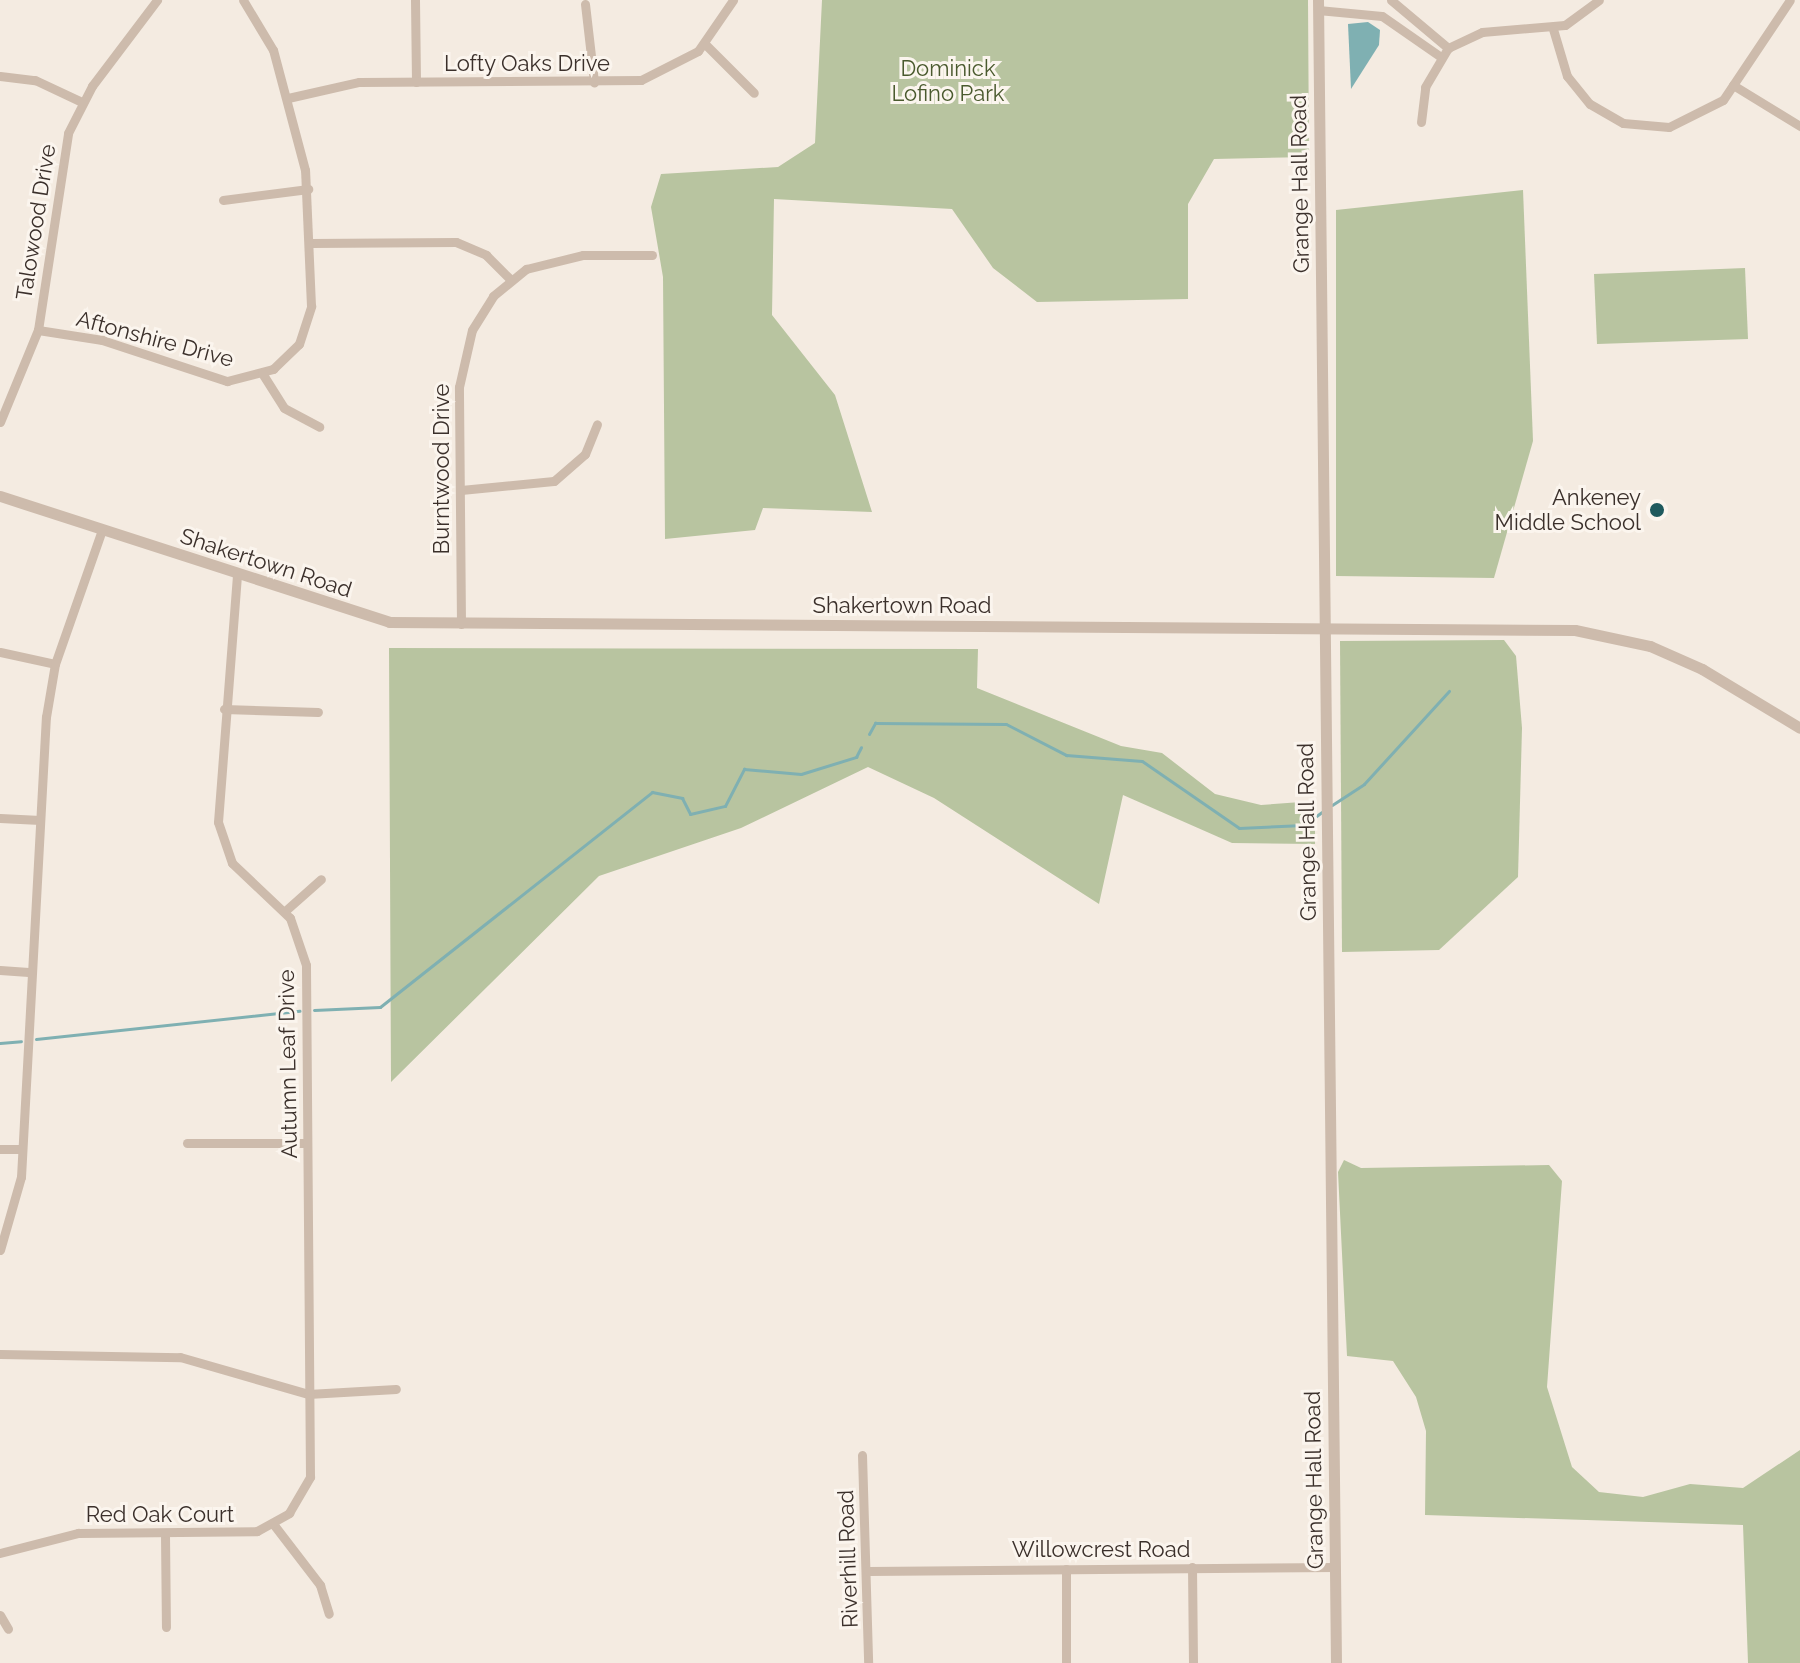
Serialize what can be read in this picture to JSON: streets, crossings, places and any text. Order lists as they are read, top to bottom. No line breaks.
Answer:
{"streets":{"street":["Lofty Oaks Drive","Grange Hall Road","Talowood Drive","Aftonshire Drive","Burntwood Drive","Shakertown Road","Autumn Leaf Drive","Red Oak Court","Willowcrest Road","Riverhill Road"]},"crossings":[["Grange Hall Road","Shakertown Road"],["Grange Hall Road","Willowcrest Road"],["Talowood Drive","Aftonshire Drive"],["Burntwood Drive","Shakertown Road"],["Shakertown Road","Autumn Leaf Drive"],["Willowcrest Road","Riverhill Road"]],"parks":["Dominick Lofino Park"],"places":["Ankeney Middle School"]}
